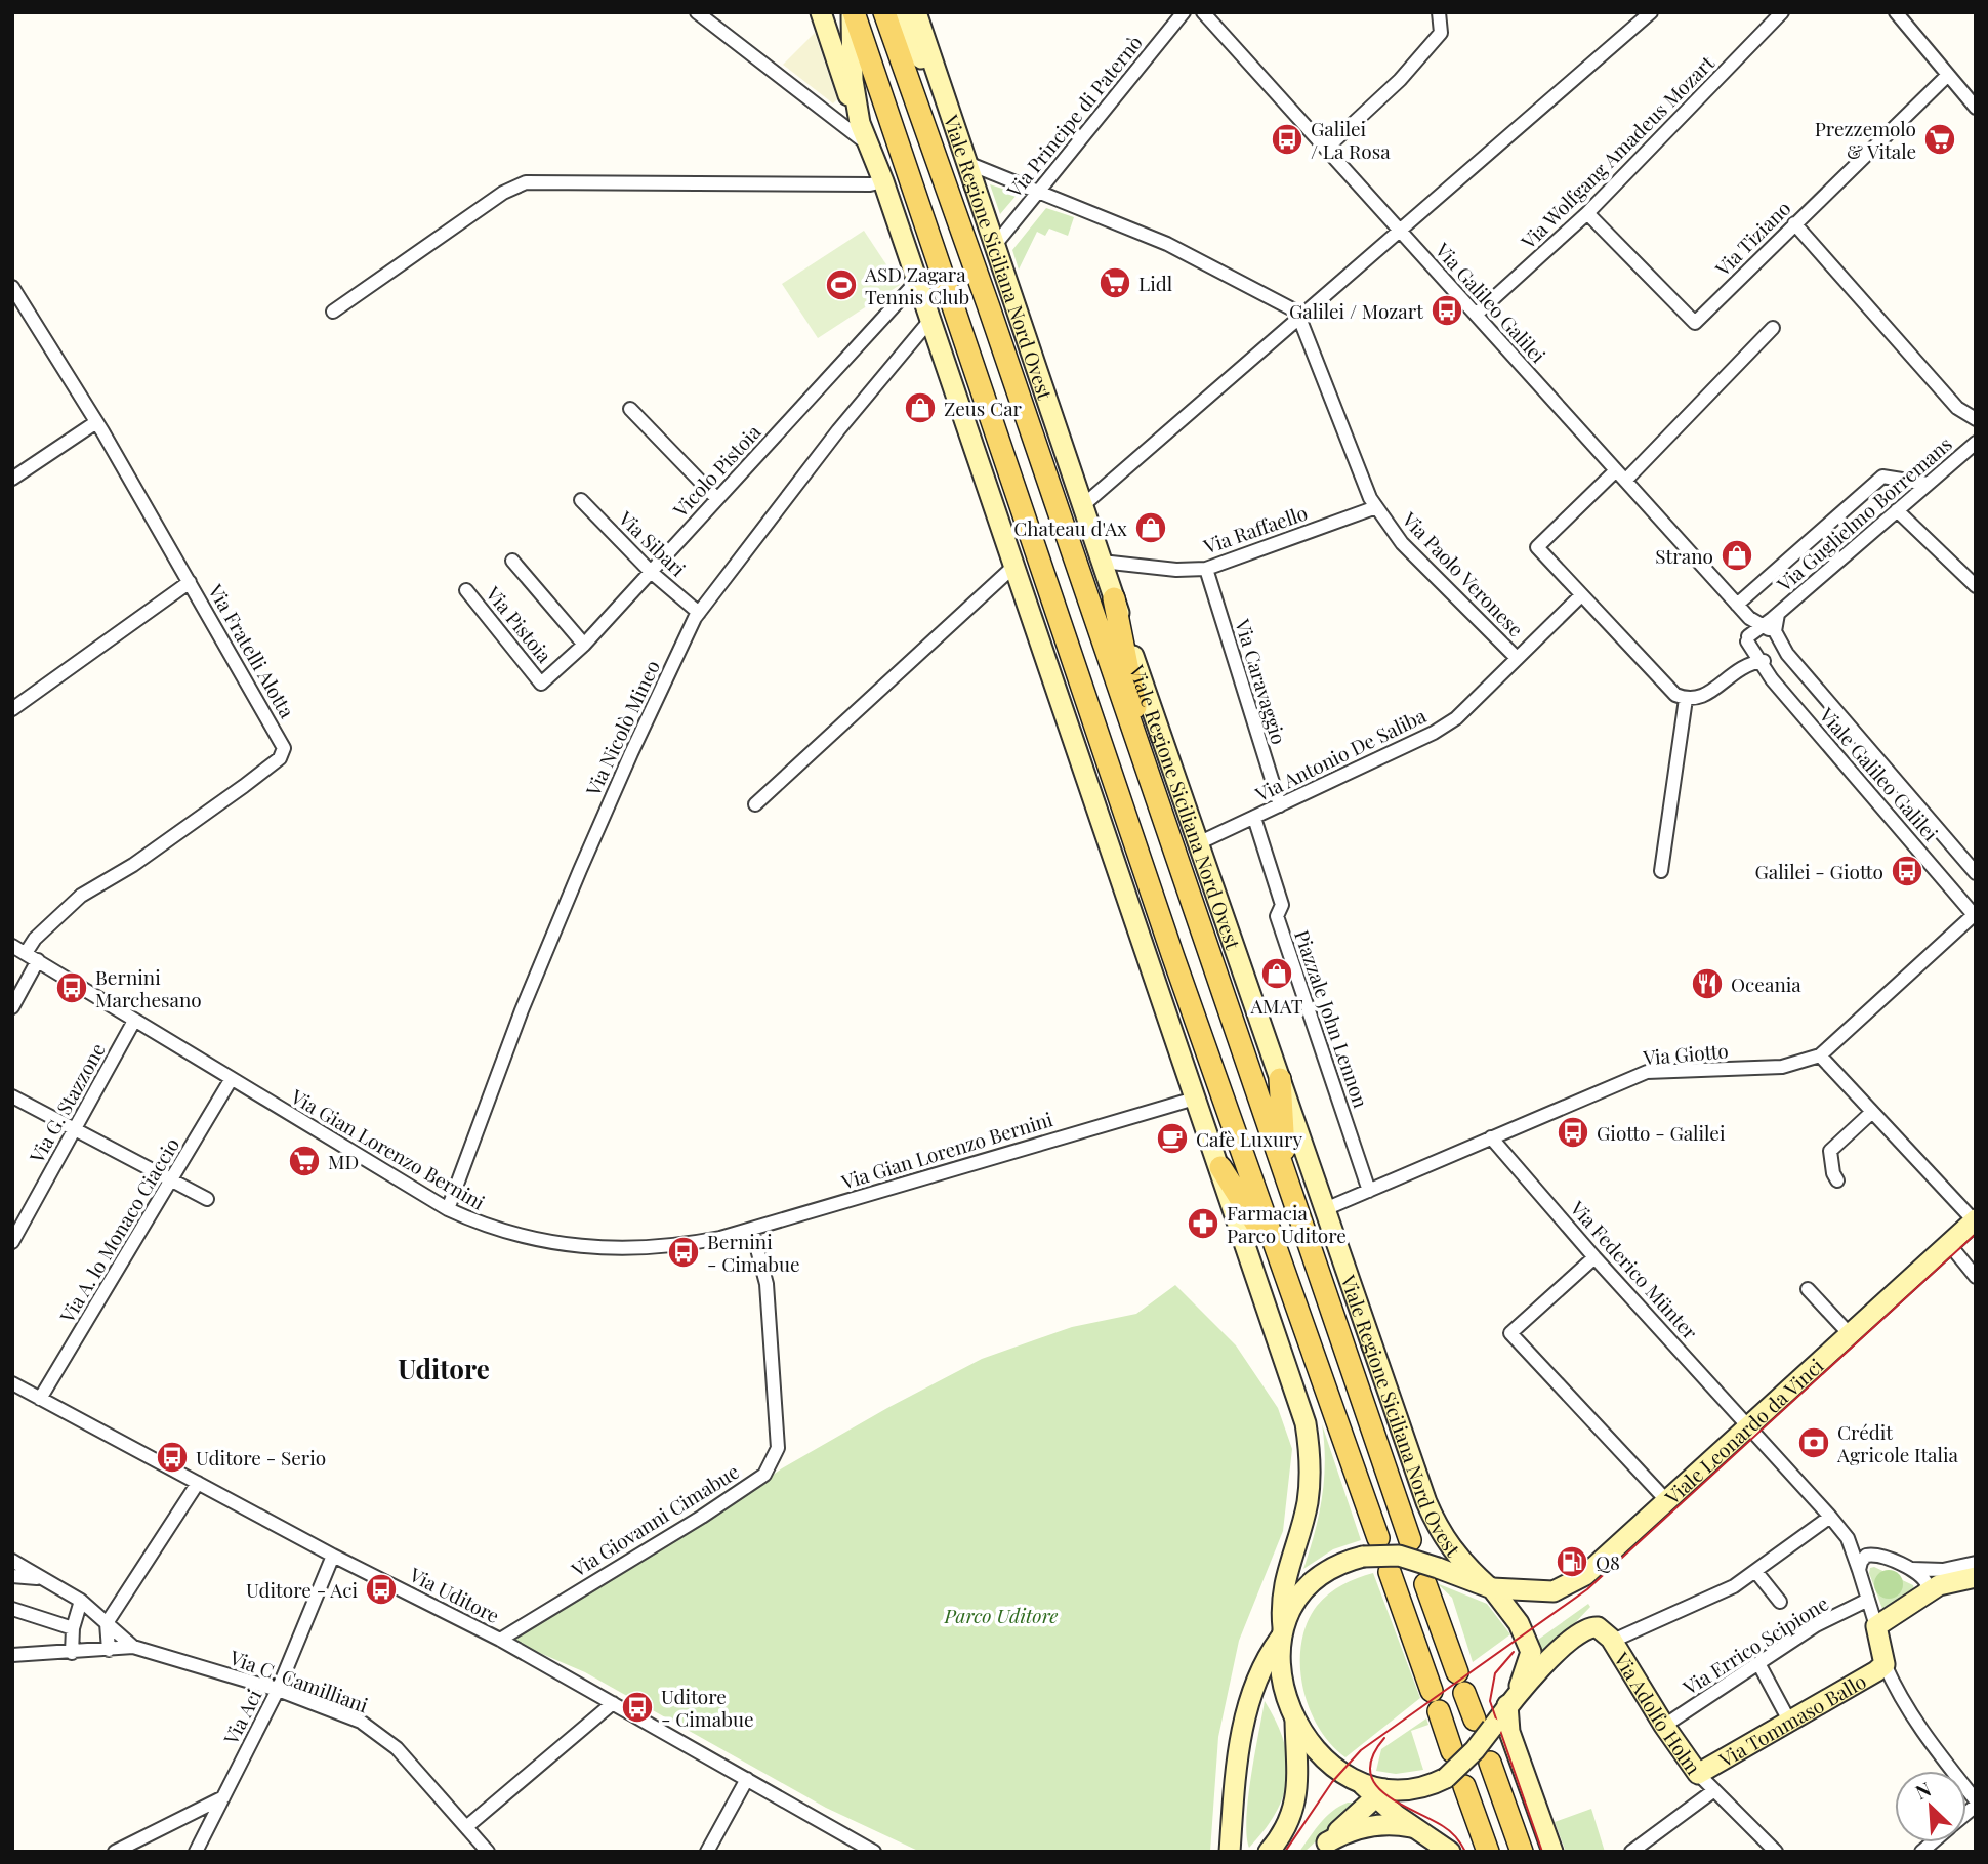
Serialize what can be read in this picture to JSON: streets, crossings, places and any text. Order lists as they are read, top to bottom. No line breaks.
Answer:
{"streets":{"main road":["Viale Regione Siciliana Nord Ovest"],"street":["Via Principe di Paternò","Via Wolfgang Amadeus Mozart","Via Tiziano","Via Galileo Galilei","Vicolo Pistoia","Via Guglielmo Borremans","Via Raffaello","Via Sibari","Via Paolo Veronese","Via Pistoia","Via Fratelli Alotta","Via Caravaggio","Via Nicolò Mineo","Via Antonio De Saliba","Viale Galileo Galilei","Piazzale John Lennon","Via Giotto","Via G. Stazzone","Via Gian Lorenzo Bernini","Via A. lo Monaco Ciaccio","Via Federico Münter","Viale Leonardo da Vinci","Via Giovanni Cimabue","Via Uditore","Via Errico Scipione","Via C. Camilliani","Via Adolfo Holm","Via Aci","Via Tommaso Ballo"]},"crossings":[["Via Principe di Paternò","Viale Regione Siciliana Nord Ovest"],["Via Wolfgang Amadeus Mozart","Via Tiziano"],["Via Wolfgang Amadeus Mozart","Via Galileo Galilei"],["Viale Regione Siciliana Nord Ovest","Via Raffaello"],["Viale Regione Siciliana Nord Ovest","Via Antonio De Saliba"],["Viale Regione Siciliana Nord Ovest","Via Giotto"],["Viale Regione Siciliana Nord Ovest","Viale Leonardo da Vinci"],["Via Galileo Galilei","Via Guglielmo Borremans"],["Via Galileo Galilei","Viale Galileo Galilei"],["Vicolo Pistoia","Via Sibari"],["Vicolo Pistoia","Via Pistoia"],["Via Guglielmo Borremans","Viale Galileo Galilei"],["Via Raffaello","Via Paolo Veronese"],["Via Raffaello","Via Caravaggio"],["Via Sibari","Via Nicolò Mineo"],["Via Paolo Veronese","Via Antonio De Saliba"],["Via Fratelli Alotta","Via Gian Lorenzo Bernini"],["Via Caravaggio","Via Antonio De Saliba"],["Via Nicolò Mineo","Via Gian Lorenzo Bernini"],["Via Antonio De Saliba","Piazzale John Lennon"],["Viale Galileo Galilei","Via Giotto"],["Piazzale John Lennon","Via Giotto"],["Via Giotto","Via Federico Münter"],["Via G. Stazzone","Via Gian Lorenzo Bernini"],["Via Gian Lorenzo Bernini","Via A. lo Monaco Ciaccio"],["Via Gian Lorenzo Bernini","Via Giovanni Cimabue"],["Via A. lo Monaco Ciaccio","Via Uditore"],["Via Federico Münter","Viale Leonardo da Vinci"],["Via Giovanni Cimabue","Via Uditore"],["Via Uditore","Via Aci"],["Via Errico Scipione","Via Adolfo Holm"],["Via C. Camilliani","Via Aci"],["Via Adolfo Holm","Via Tommaso Ballo"]],"districts":["Uditore"],"parks":["Parco Uditore"],"places":{"bus stop":["Galilei / La Rosa","Galilei / Mozart","Galilei - Giotto","Bernini Marchesano","Giotto - Galilei","Bernini - Cimabue","Uditore - Serio","Uditore - Aci","Uditore - Cimabue"],"supermarket":["Prezzemolo & Vitale","Lidl","MD"],"sports":["ASD Zagara Tennis Club"],"shop":["Zeus Car","Chateau d'Ax","Strano","AMAT"],"restaurant":["Oceania"],"cafe":["Cafè Luxury"],"pharmacy":["Farmacia Parco Uditore"],"bank":["Crédit Agricole Italia"],"fuel station":["Q8"]},"north":"top left"}
